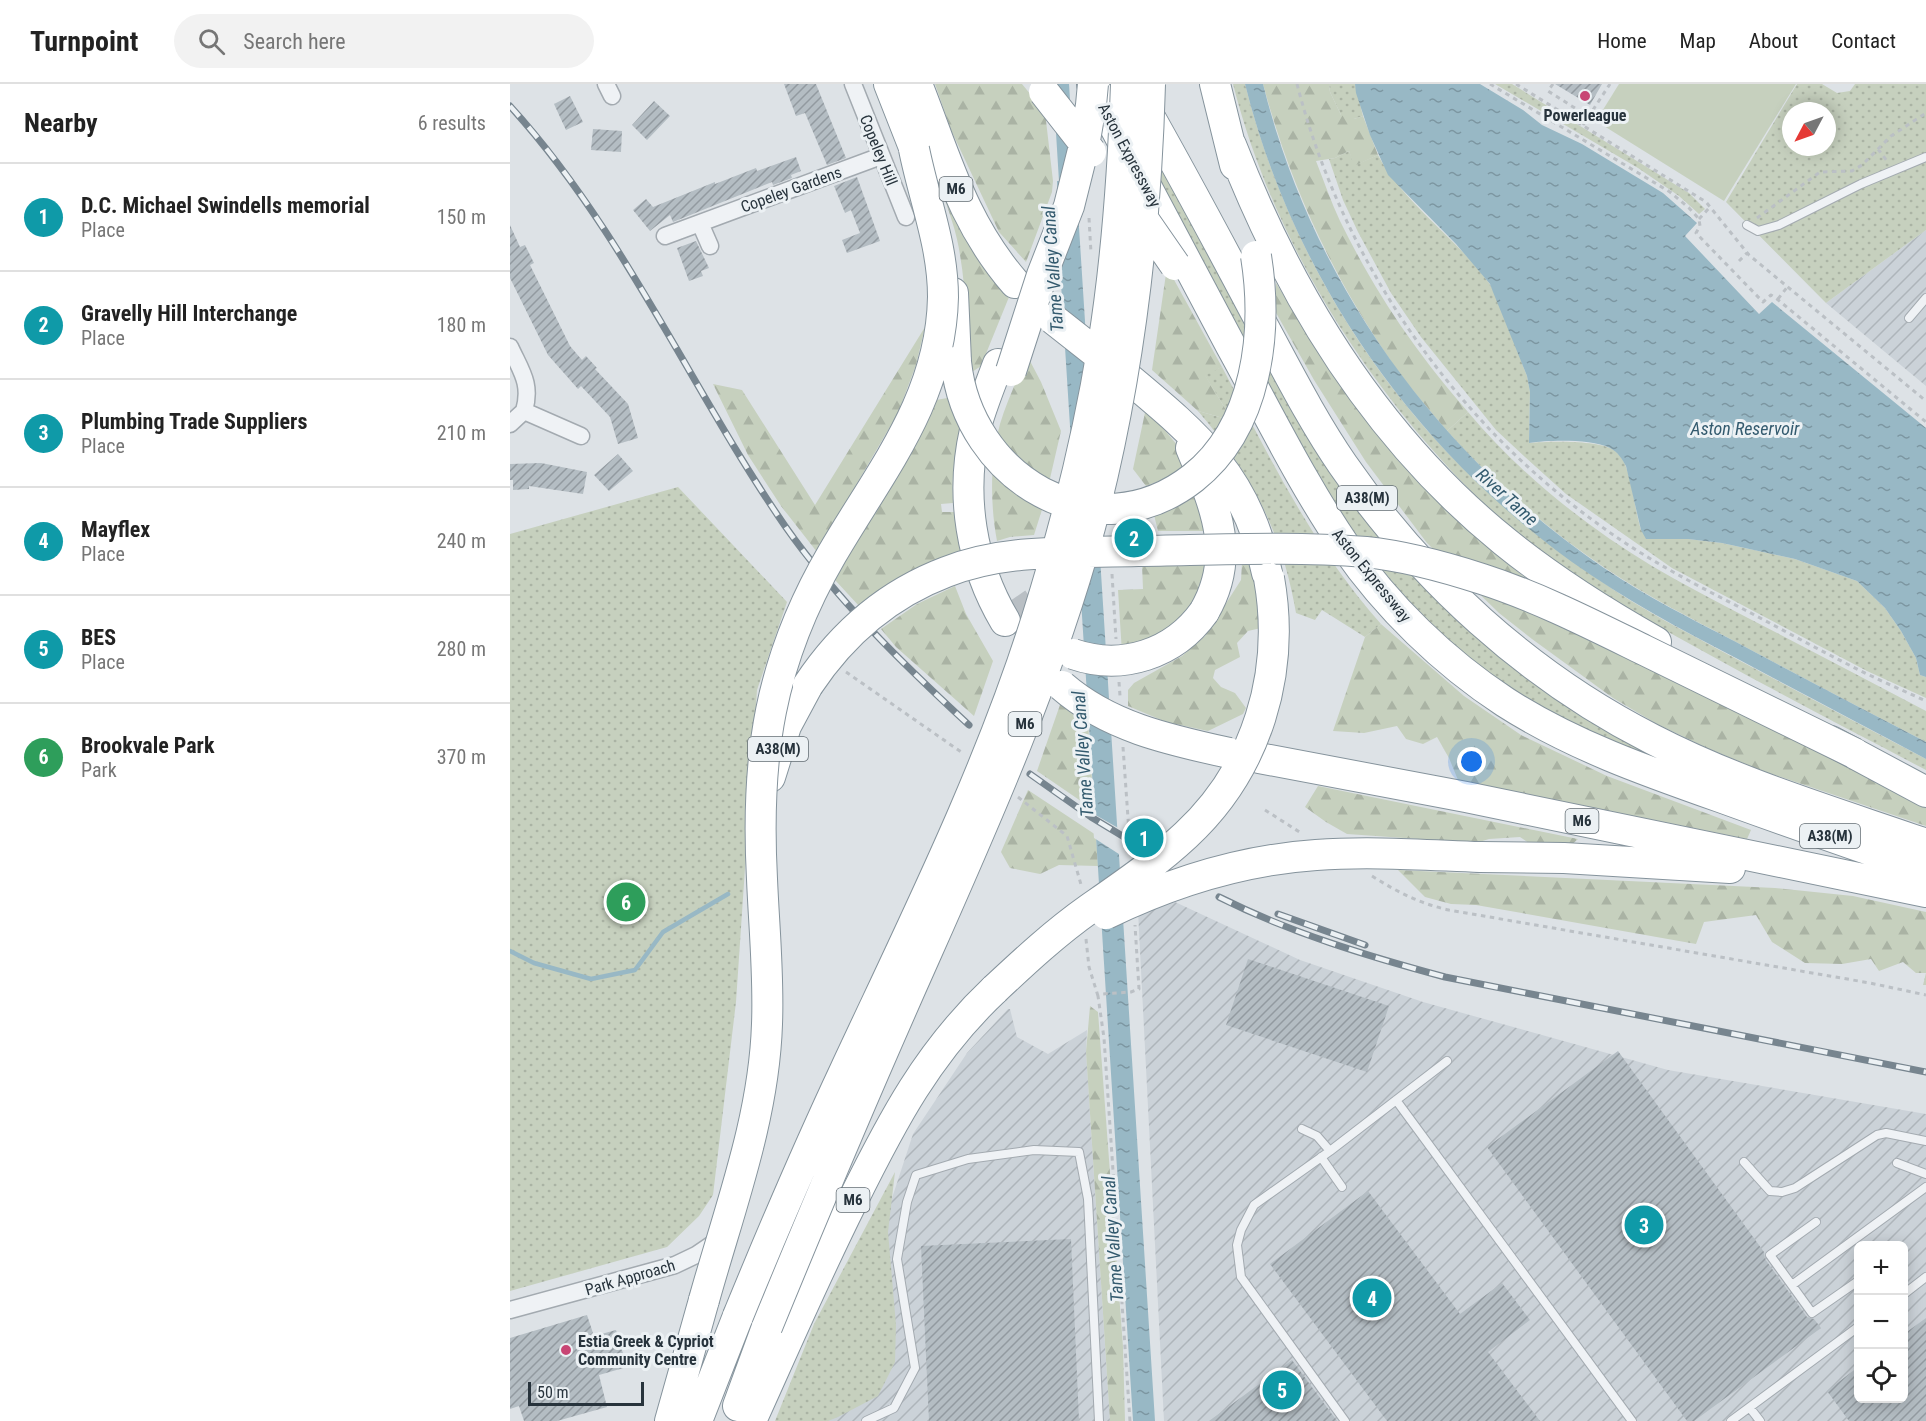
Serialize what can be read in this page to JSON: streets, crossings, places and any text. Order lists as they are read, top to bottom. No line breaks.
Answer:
{"streets":{"highway":["Aston Expressway","M6","A38(M)"],"street":["Copeley Hill","Copeley Gardens","Park Approach"]},"crossings":[["Copeley Hill","Copeley Gardens"],["Aston Expressway","A38(M)"],["M6","A38(M)"]],"water":["Tame Valley Canal","Aston Reservoir","River Tame"],"places":["Powerleague","Estia Greek & Cypriot Community Centre"],"scale_bar":"50 m","north":"bottom left","page":{"header":"Turnpoint","search":"Search here","nav":["Home","Map","About","Contact"],"heading":["Nearby","6 results"],"list":[{"mark":"1","name":"D.C. Michael Swindells memorial","note":"Place","value":"150 m"},{"mark":"2","name":"Gravelly Hill Interchange","note":"Place","value":"180 m"},{"mark":"3","name":"Plumbing Trade Suppliers","note":"Place","value":"210 m"},{"mark":"4","name":"Mayflex","note":"Place","value":"240 m"},{"mark":"5","name":"BES","note":"Place","value":"280 m"},{"mark":"6","name":"Brookvale Park","note":"Park","value":"370 m"}],"pins":["2","1","6","3","4","5"],"map_buttons":["+","−"],"scale":"50 m"}}
